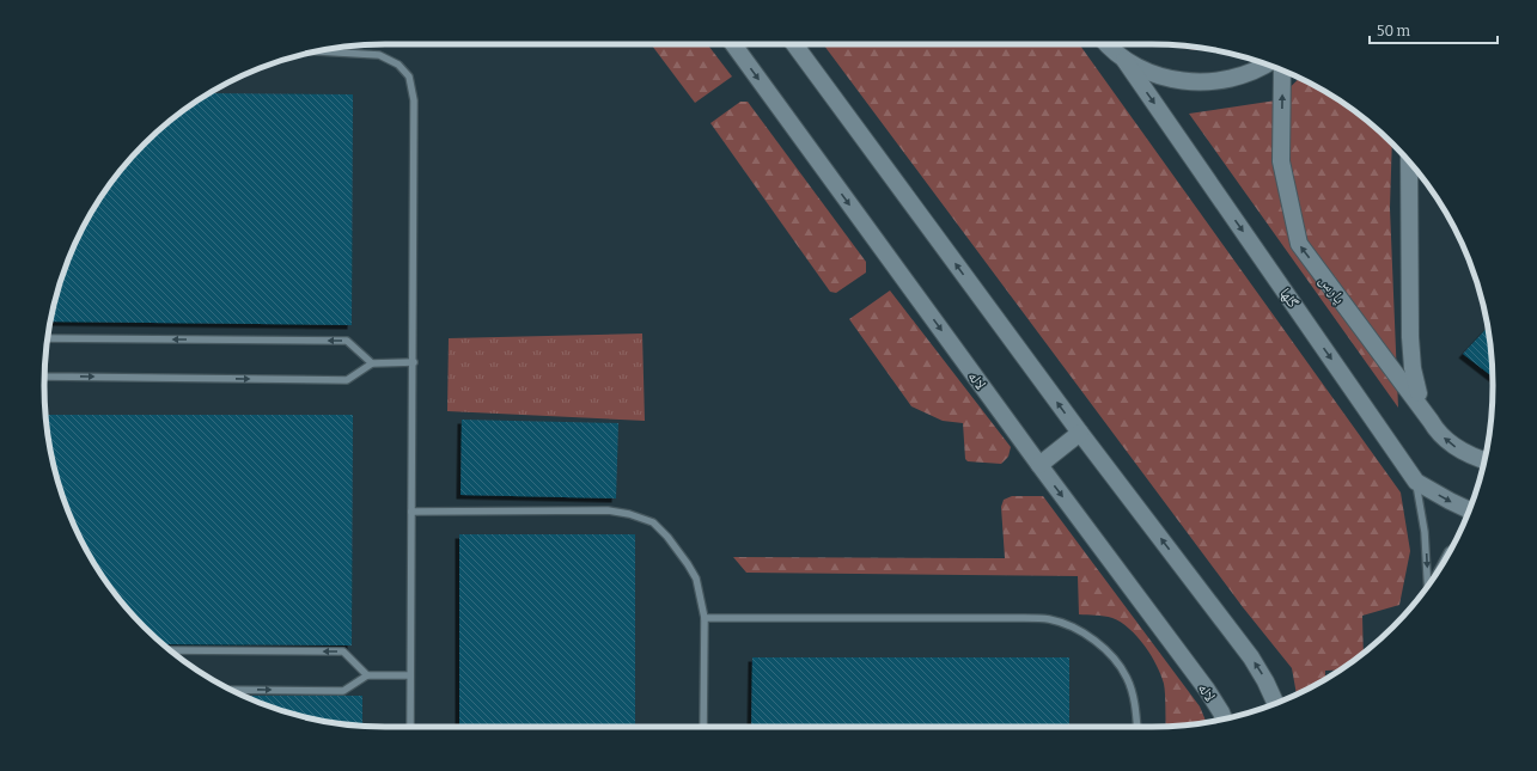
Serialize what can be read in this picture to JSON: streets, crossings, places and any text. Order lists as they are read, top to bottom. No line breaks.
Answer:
{"streets":{"street":["پارس","گلها","لاله"]},"one_way":["گلها"],"scale_bar":"50 m"}
